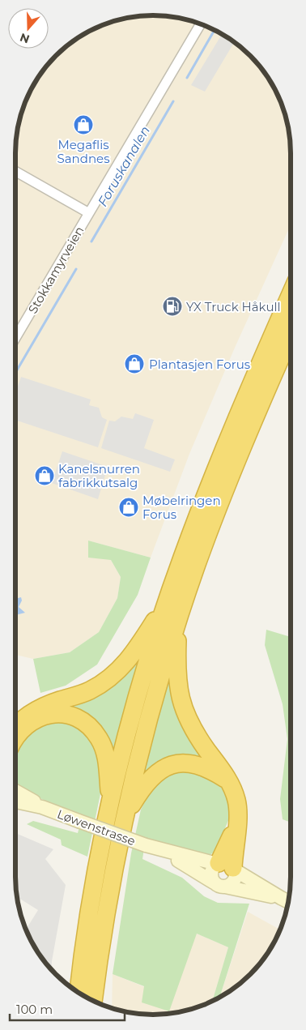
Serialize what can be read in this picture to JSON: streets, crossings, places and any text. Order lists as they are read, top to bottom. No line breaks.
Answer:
{"streets":{"main road":["Løwenstrasse"],"street":["Stokkamyrveien"]},"water":["Foruskanalen"],"places":{"shop":["Megaflis Sandnes","Plantasjen Forus","Kanelsnurren fabrikkutsalg","Møbelringen Forus"],"fuel station":["YX Truck Håkull"]},"scale_bar":"100 m","north":"bottom"}
